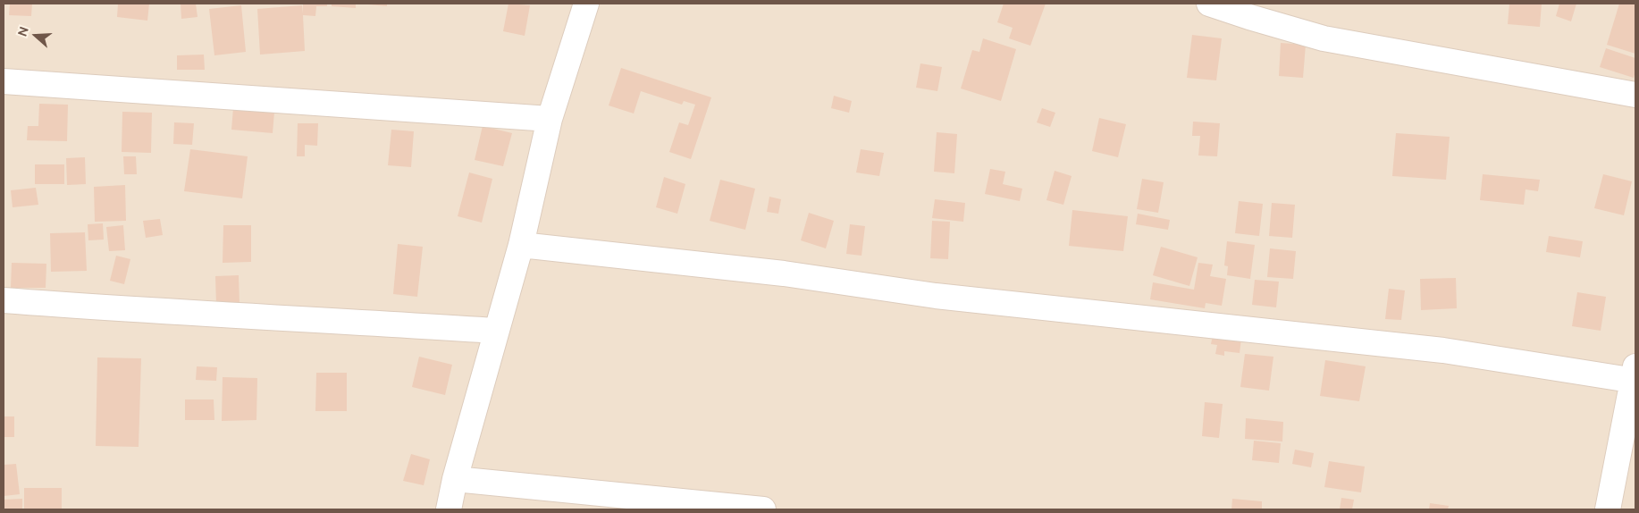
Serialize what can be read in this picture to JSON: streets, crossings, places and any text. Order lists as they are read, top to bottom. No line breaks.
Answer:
{"north":"left"}
